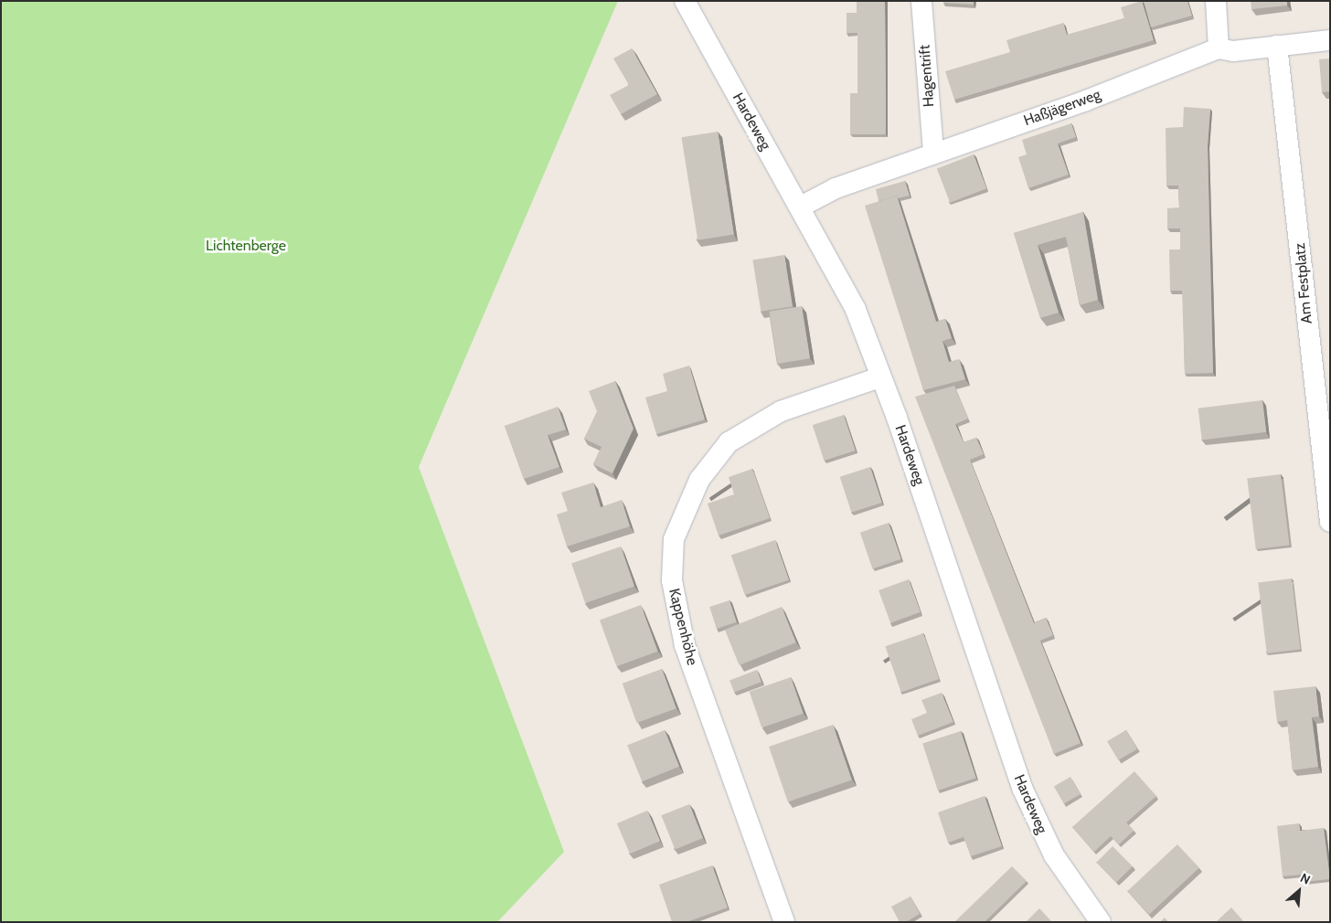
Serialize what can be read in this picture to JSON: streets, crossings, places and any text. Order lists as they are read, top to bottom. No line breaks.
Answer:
{"streets":{"street":["Hagentrift","Haßjägerweg","Hardeweg","Am Festplatz","Kappenhöhe"]},"crossings":[["Hagentrift","Haßjägerweg"],["Haßjägerweg","Hardeweg"],["Haßjägerweg","Am Festplatz"],["Hardeweg","Kappenhöhe"]],"parks":["Lichtenberge"],"north":"top right"}
